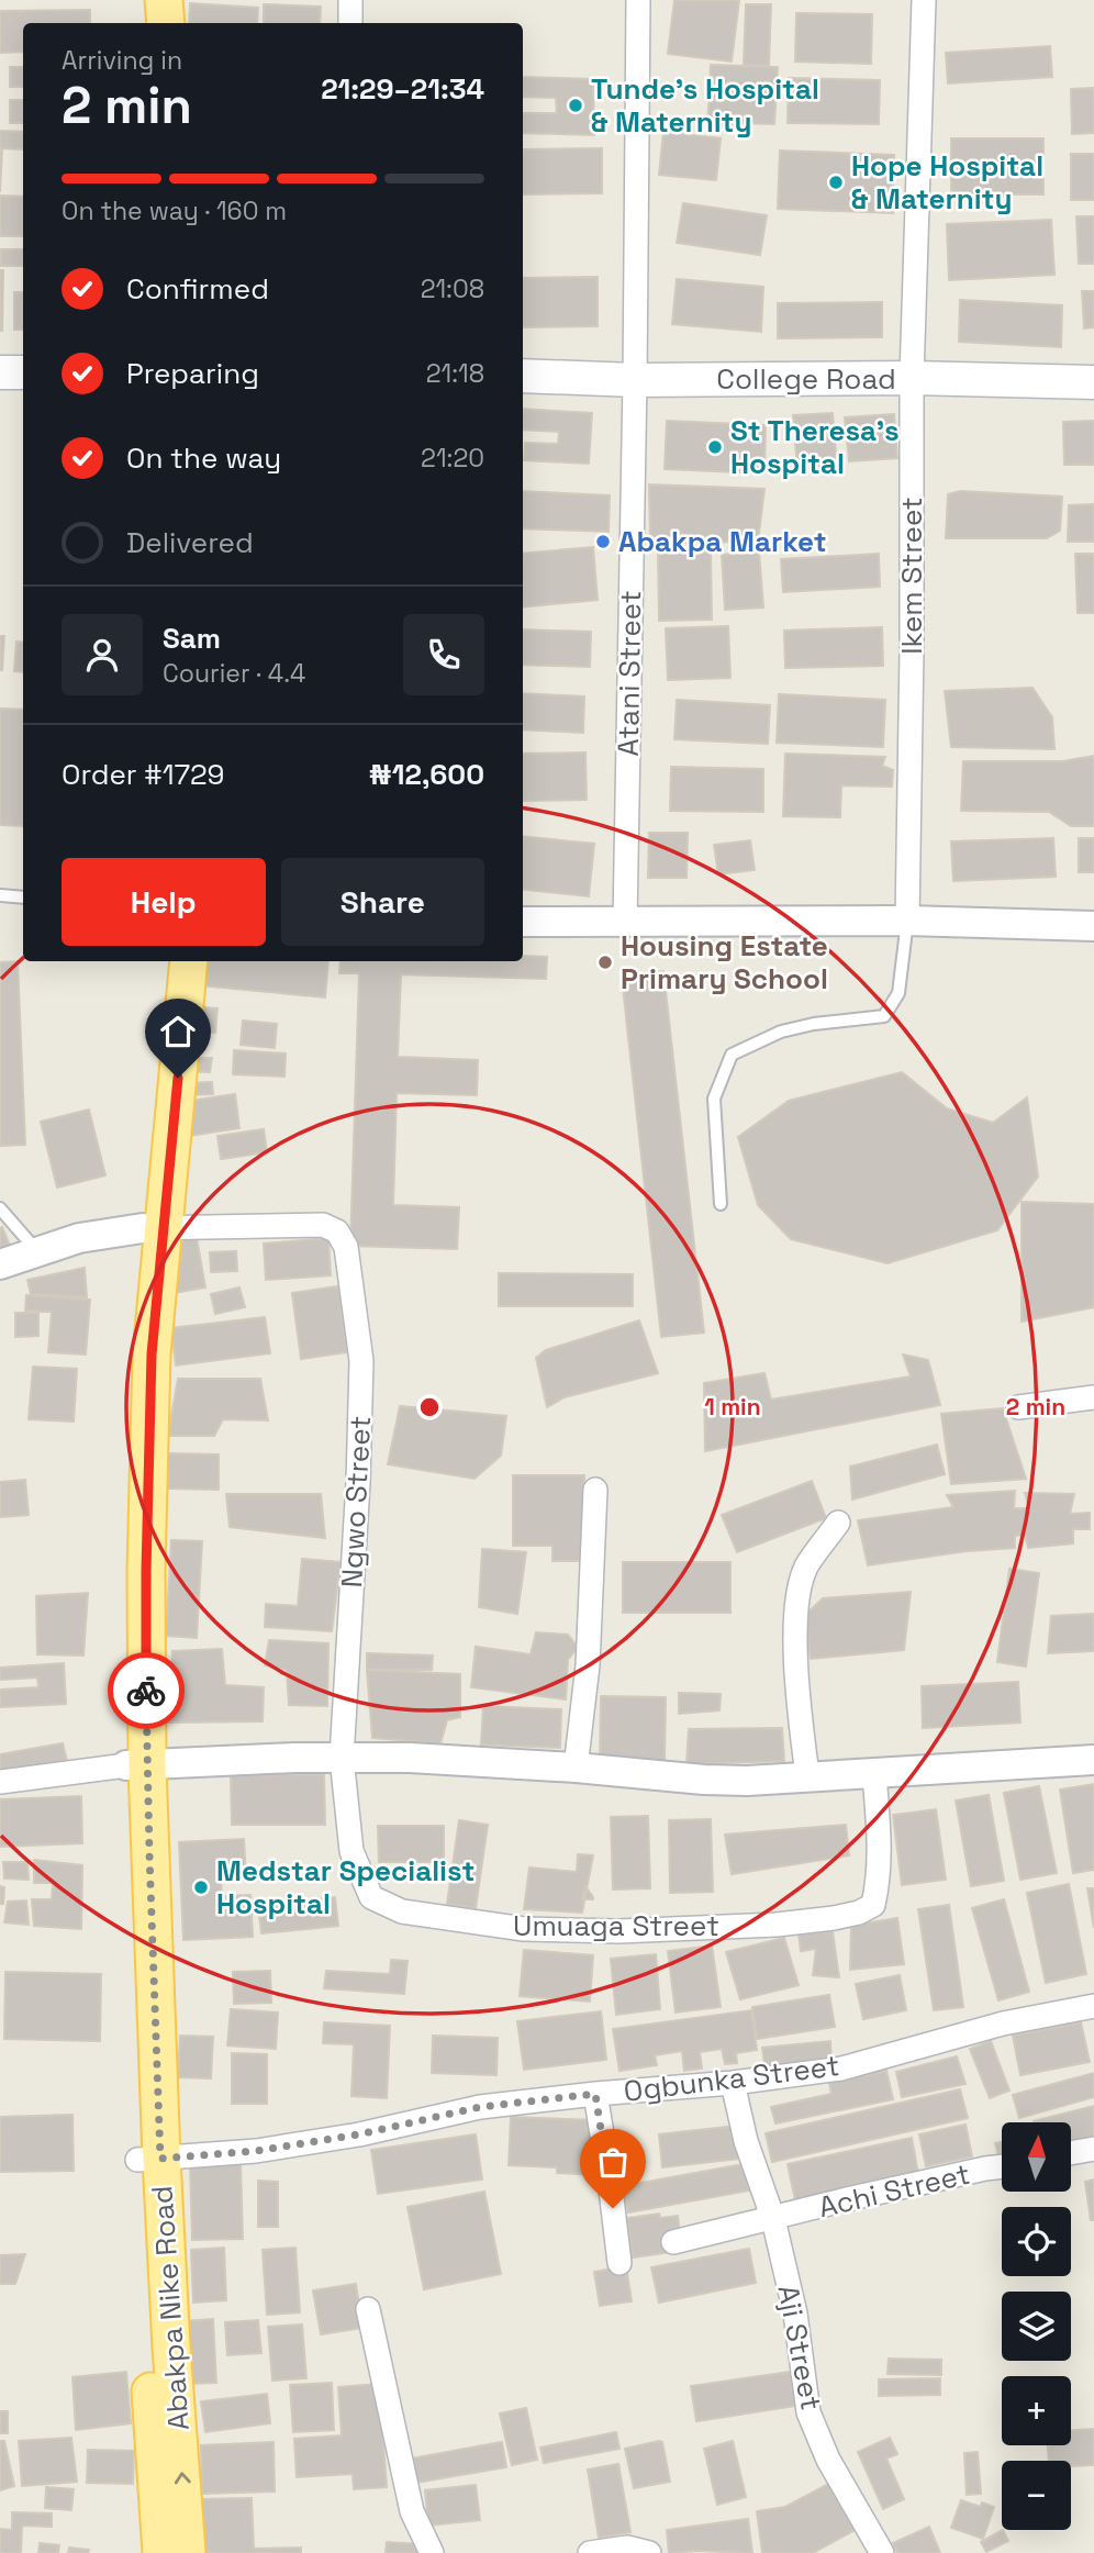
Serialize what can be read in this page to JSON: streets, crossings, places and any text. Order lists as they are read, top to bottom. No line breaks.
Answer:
{"streets":{"main road":["College Road","Abakpa Nike Road"],"street":["Ikem Street","Atani Street","Ngwo Street","Umuaga Street","Ogbunka Street","Achi Street","Aji Street"]},"crossings":[["College Road","Ikem Street"],["College Road","Atani Street"],["Ngwo Street","Umuaga Street"],["Ngwo Street","Abakpa Nike Road"],["Ogbunka Street","Abakpa Nike Road"],["Ogbunka Street","Aji Street"],["Achi Street","Aji Street"]],"places":["Tunde's Hospital & Maternity","Hope Hospital & Maternity","St Theresa's Hospital","Abakpa Market","Housing Estate Primary School","Medstar Specialist Hospital"],"north":"top","page":{"heading":["2 min","Arriving in","21:29–21:34"],"panel":["Sam","Courier · 4.4","Order #1729","₦12,600"],"bar":"On the way · 160 m","list":[["Confirmed","21:08"],["Preparing","21:18"],["On the way","21:20"],"Delivered"],"buttons":["Help","Share"],"map_buttons":["+","−"]},"rings":["1 min","2 min"]}
